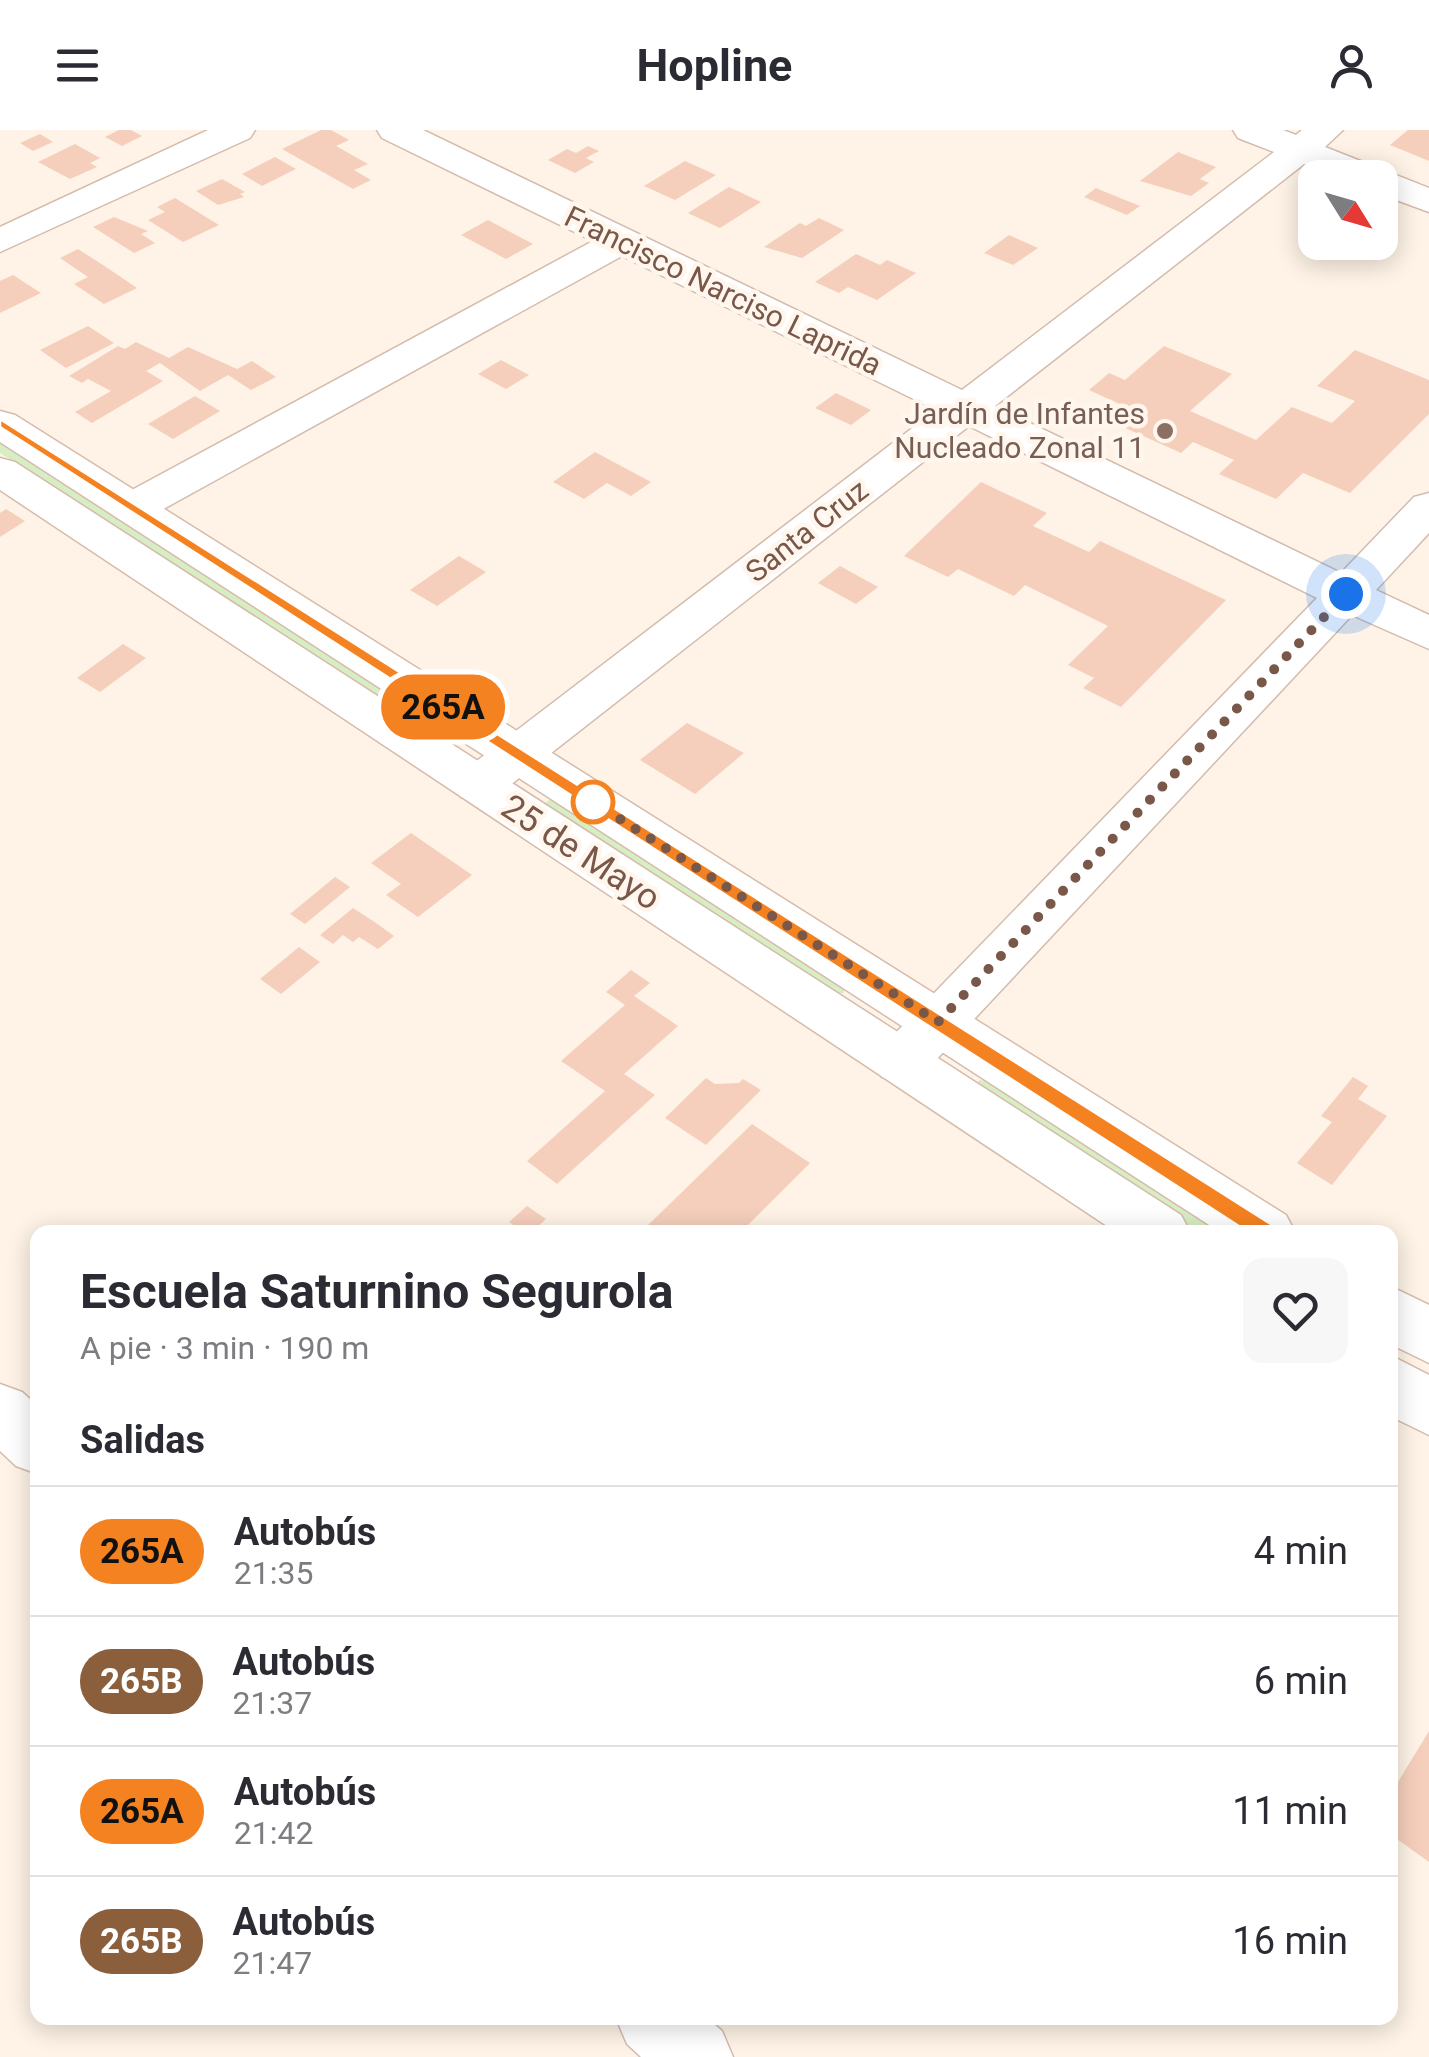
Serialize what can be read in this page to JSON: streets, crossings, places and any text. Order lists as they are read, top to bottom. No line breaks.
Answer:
{"streets":{"street":["Francisco Narciso Laprida","Santa Cruz","25 de Mayo"]},"crossings":[["Francisco Narciso Laprida","Santa Cruz"],["Santa Cruz","25 de Mayo"]],"places":["Jardín de Infantes Nucleado Zonal 11"],"lines":["bus line 265A"],"north":"bottom right","page":{"header":"Hopline","on_map":"265A","heading":[["Escuela Saturnino Segurola","A pie · 3 min · 190 m"],"Salidas"],"list":[{"mark":"265A","name":"Autobús","note":"21:35","value":"4 min"},{"mark":"265B","name":"Autobús","note":"21:37","value":"6 min"},{"mark":"265A","name":"Autobús","note":"21:42","value":"11 min"},{"mark":"265B","name":"Autobús","note":"21:47","value":"16 min"}]}}
